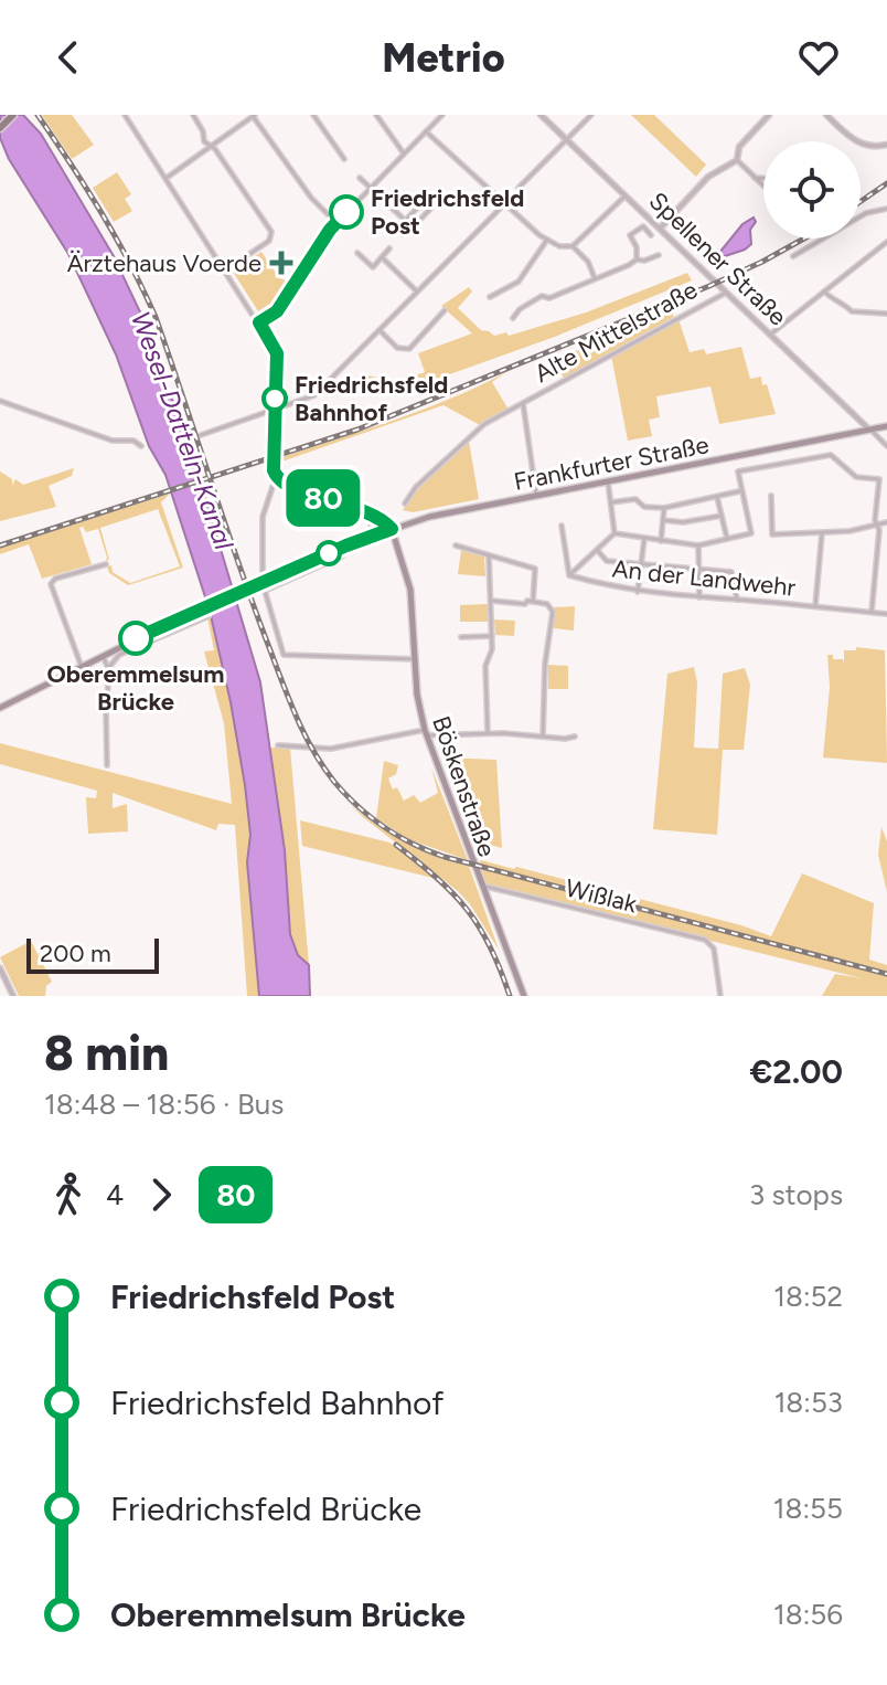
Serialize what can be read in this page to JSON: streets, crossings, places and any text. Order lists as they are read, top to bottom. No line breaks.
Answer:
{"streets":{"main road":["Frankfurter Straße","Böskenstraße"],"street":["Spellener Straße","Alte Mittelstraße","An der Landwehr","Wißlak"]},"crossings":[["Spellener Straße","Alte Mittelstraße"],["Spellener Straße","Frankfurter Straße"],["Alte Mittelstraße","Frankfurter Straße"],["Frankfurter Straße","Böskenstraße"],["Böskenstraße","Wißlak"]],"water":["Wesel-Datteln-Kanal"],"places":{"other":["Friedrichsfeld Post","Friedrichsfeld Bahnhof","Oberemmelsum Brücke"],"health":["Ärztehaus Voerde"]},"lines":["bus line 80"],"scale_bar":"200 m","page":{"header":"Metrio","on_map":"80","scale":"200 m","heading":["8 min","18:48 – 18:56 · Bus","€2.00"],"legs":["4","80","3 stops"],"list":[{"name":"Friedrichsfeld Post","value":"18:52"},{"name":"Friedrichsfeld Bahnhof","value":"18:53"},{"name":"Friedrichsfeld Brücke","value":"18:55"},{"name":"Oberemmelsum Brücke","value":"18:56"}]}}
